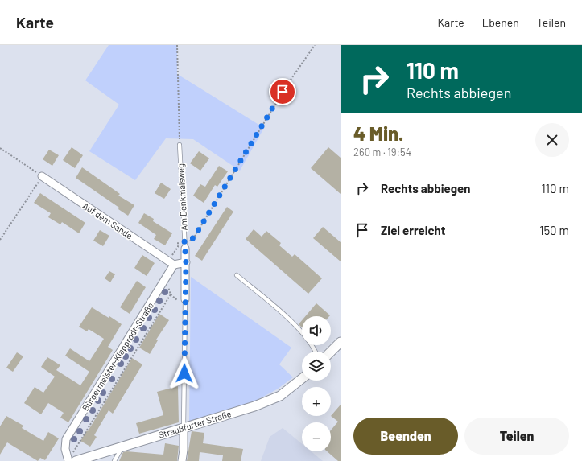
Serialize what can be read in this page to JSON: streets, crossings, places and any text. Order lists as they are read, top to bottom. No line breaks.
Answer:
{"streets":{"street":["Auf dem Sande","Bürgermeister-Klapprodt-Straße","Straußfurter Straße"],"lane":["Am Denkmalsweg"]},"crossings":[["Auf dem Sande","Bürgermeister-Klapprodt-Straße"]],"page":{"header":"Karte","nav":["Karte","Ebenen","Teilen"],"turn":["110 m","Rechts abbiegen"],"heading":["4 Min.","260 m · 19:54"],"list":[{"name":"Rechts abbiegen","value":"110 m"},{"name":"Ziel erreicht","value":"150 m"}],"map_buttons":["+","−"],"buttons":["Beenden","Teilen"]}}
